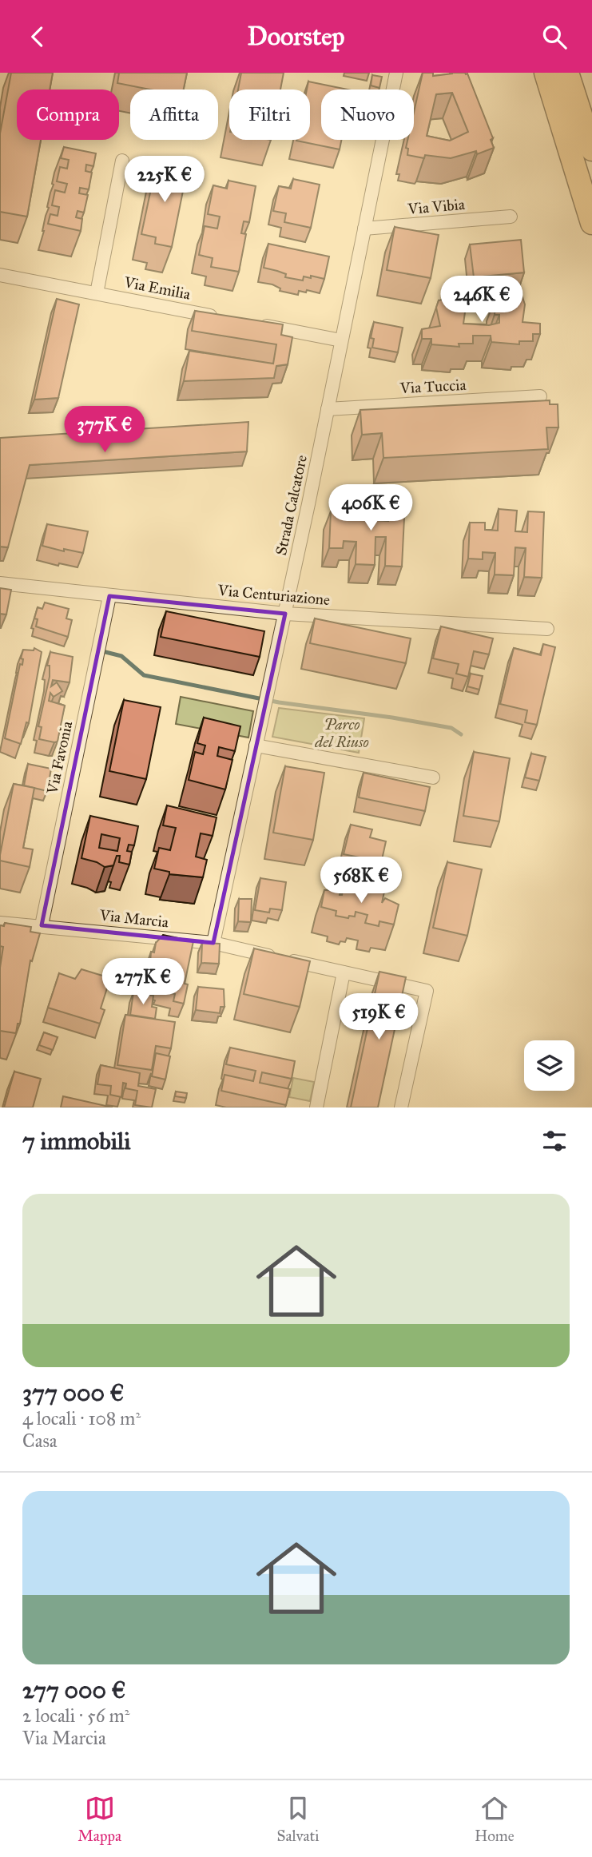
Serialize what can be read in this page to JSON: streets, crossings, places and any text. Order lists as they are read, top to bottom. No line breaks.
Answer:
{"streets":{"street":["Via Vibia","Via Emilia","Via Tuccia","Strada Calcatore","Via Centuriazione","Via Favonia","Via Marcia"]},"crossings":[["Via Vibia","Strada Calcatore"],["Via Tuccia","Strada Calcatore"],["Strada Calcatore","Via Centuriazione"],["Strada Calcatore","Via Marcia"],["Via Centuriazione","Via Favonia"],["Via Favonia","Via Marcia"]],"parks":["Parco del Riuso"],"page":{"header":"Doorstep","chip":["Compra","Affitta","Filtri","Nuovo"],"price":["225K €","246K €","377K €","406K €","568K €","277K €","519K €"],"heading":"7 immobili","list":[{"name":"377 000 €","note":"4 locali · 108 m² · Casa"},{"name":"277 000 €","note":"2 locali · 56 m² · Via Marcia"}],"tabs":["Mappa","Salvati","Home"]}}
